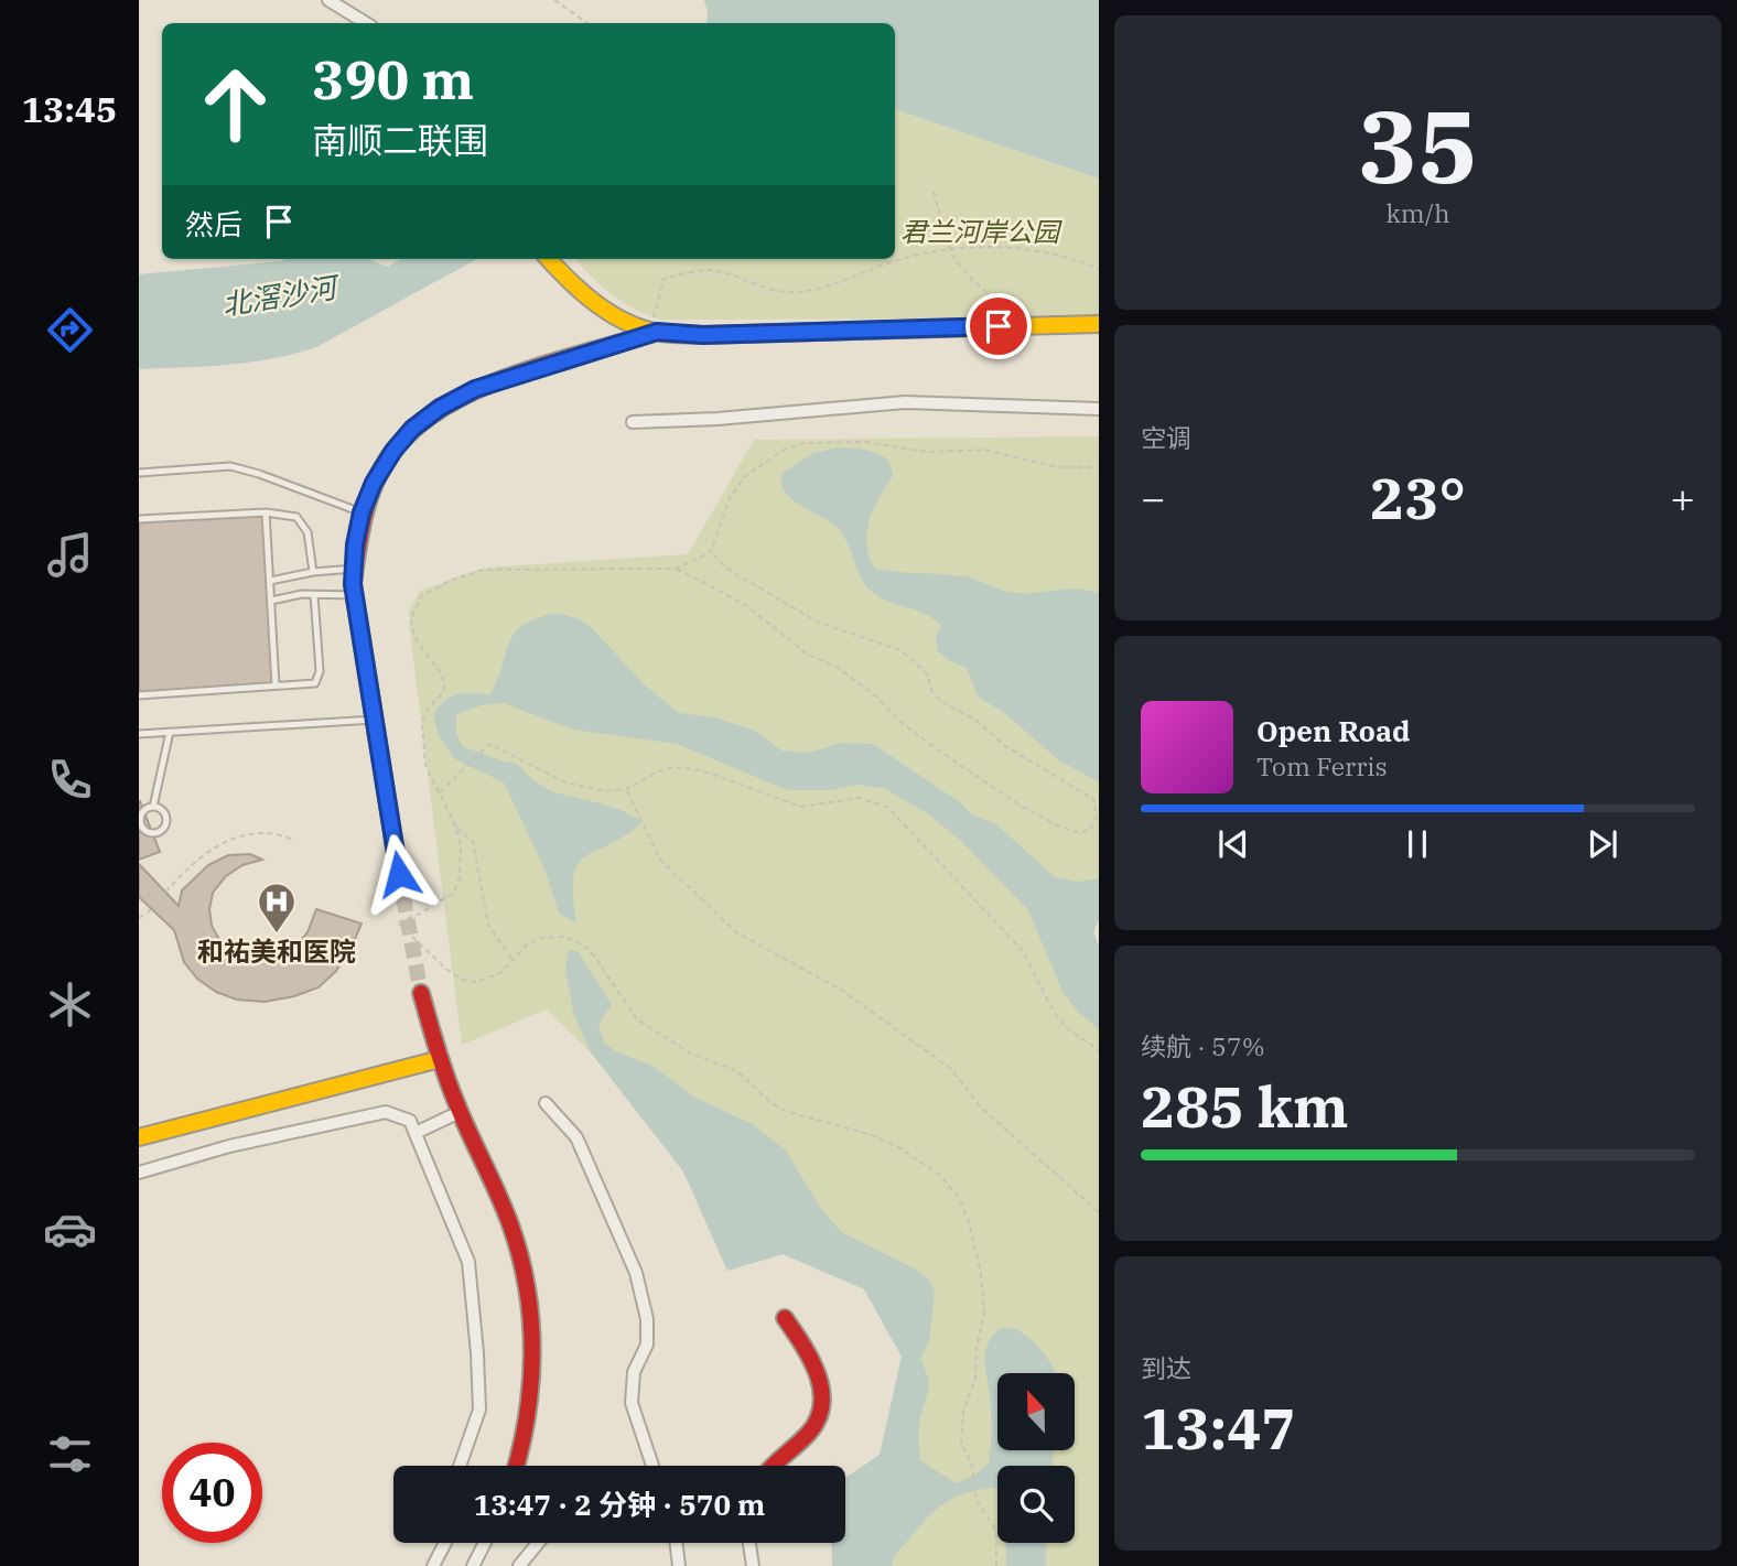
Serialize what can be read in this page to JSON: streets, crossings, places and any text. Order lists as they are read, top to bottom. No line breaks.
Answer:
{"water":["北滘沙河"],"parks":["君兰河岸公园"],"places":{"hospital":["和祐美和医院"]},"north":"top","page":{"tabs":"13:45","tile":[["35","km/h"],"空调",["续航 · 57%","285 km"],["到达","13:47"]],"turn":["390 m","南顺二联围"],"then":"然后","heat":["−","23°","+"],"song":["Open Road","Tom Ferris"],"limit":"40","trip":"13:47 · 2 分钟 · 570 m"}}
